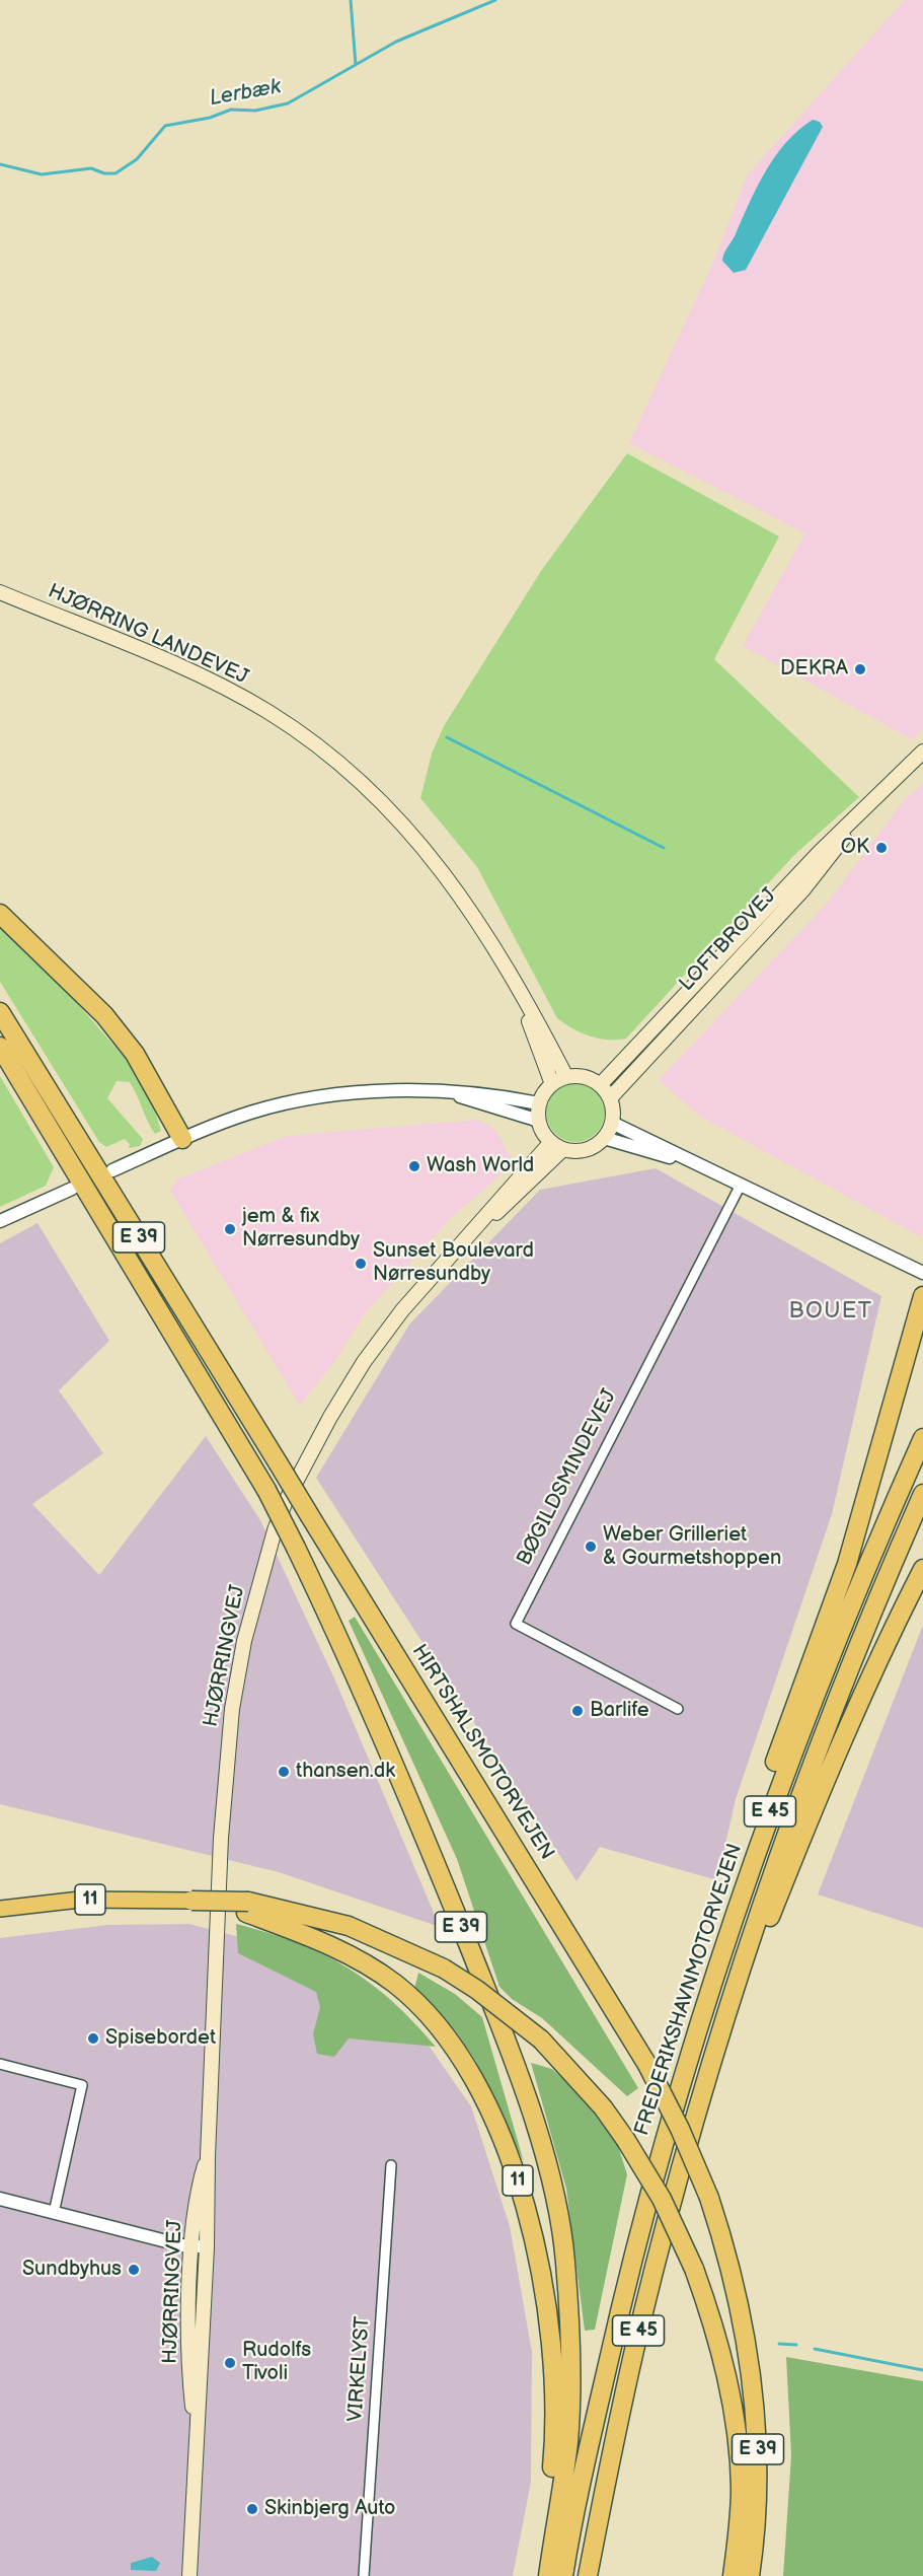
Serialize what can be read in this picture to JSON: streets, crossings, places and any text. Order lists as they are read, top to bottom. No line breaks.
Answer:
{"streets":{"highway":["E 39","HIRTSHALSMOTORVEJEN","E 45","11","FREDERIKSHAVNMOTORVEJEN"],"main road":["HJØRRING LANDEVEJ","LOFTBROVEJ","HJØRRINGVEJ"],"street":["BØGILDSMINDEVEJ","VIRKELYST"]},"crossings":[["HJØRRING LANDEVEJ","LOFTBROVEJ"],["HJØRRING LANDEVEJ","HJØRRINGVEJ"],["LOFTBROVEJ","HJØRRINGVEJ"]],"districts":["BOUET"],"water":["Lerbæk"],"places":["DEKRA","OK","Wash World","jem & fix Nørresundby","Sunset Boulevard Nørresundby","Weber Grilleriet & Gourmetshoppen","Barlife","thansen.dk","Spisebordet","Sundbyhus","Rudolfs Tivoli","Skinbjerg Auto"]}
